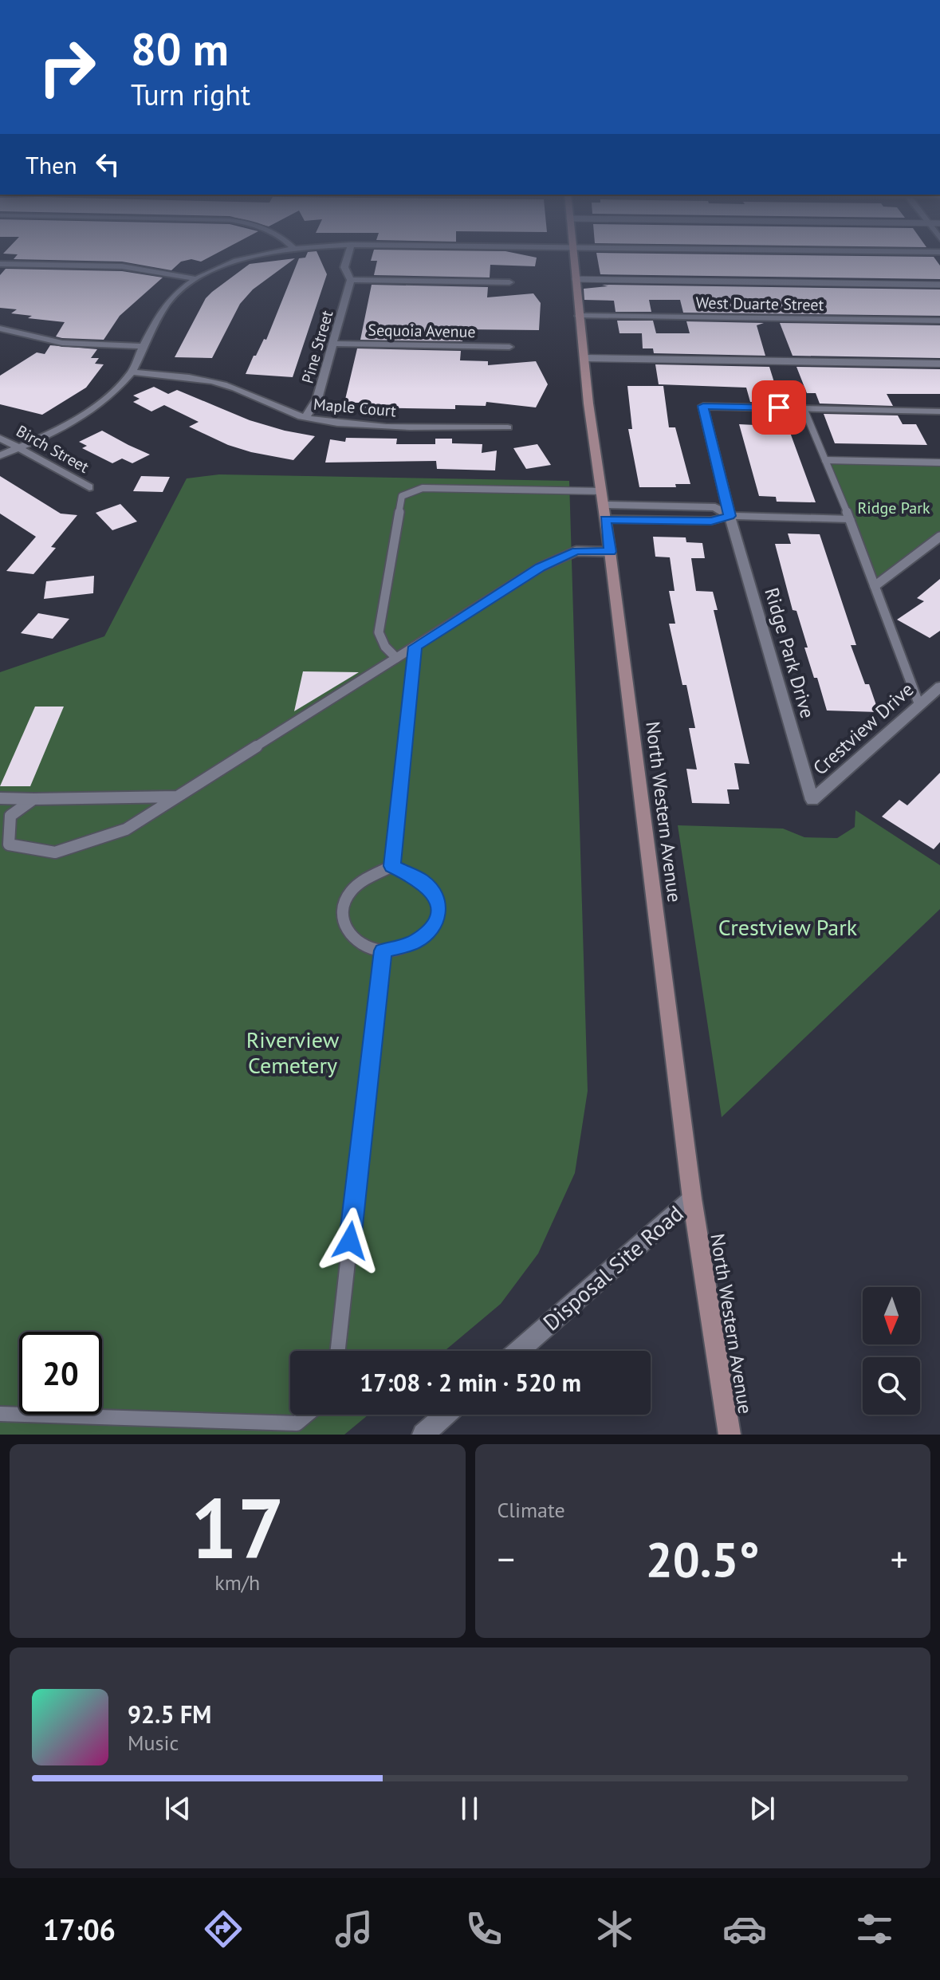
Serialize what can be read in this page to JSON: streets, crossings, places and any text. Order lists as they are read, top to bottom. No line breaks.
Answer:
{"streets":{"main road":["North Western Avenue"],"street":["West Duarte Street","Sequoia Avenue","Pine Street","Maple Court","Birch Street","Ridge Park Drive","Crestview Drive","Disposal Site Road"]},"crossings":[["West Duarte Street","North Western Avenue"],["Sequoia Avenue","Pine Street"],["Pine Street","Maple Court"],["Ridge Park Drive","Crestview Drive"],["North Western Avenue","Disposal Site Road"]],"parks":["Ridge Park","Crestview Park","Riverview Cemetery"],"north":"bottom","page":{"turn":["80 m","Turn right"],"then":"Then","limit":"20","trip":"17:08 · 2 min · 520 m","tile":[["17","km/h"],"Climate"],"heat":["−","20.5°","+"],"song":["92.5 FM","Music"],"tabs":"17:06"}}
